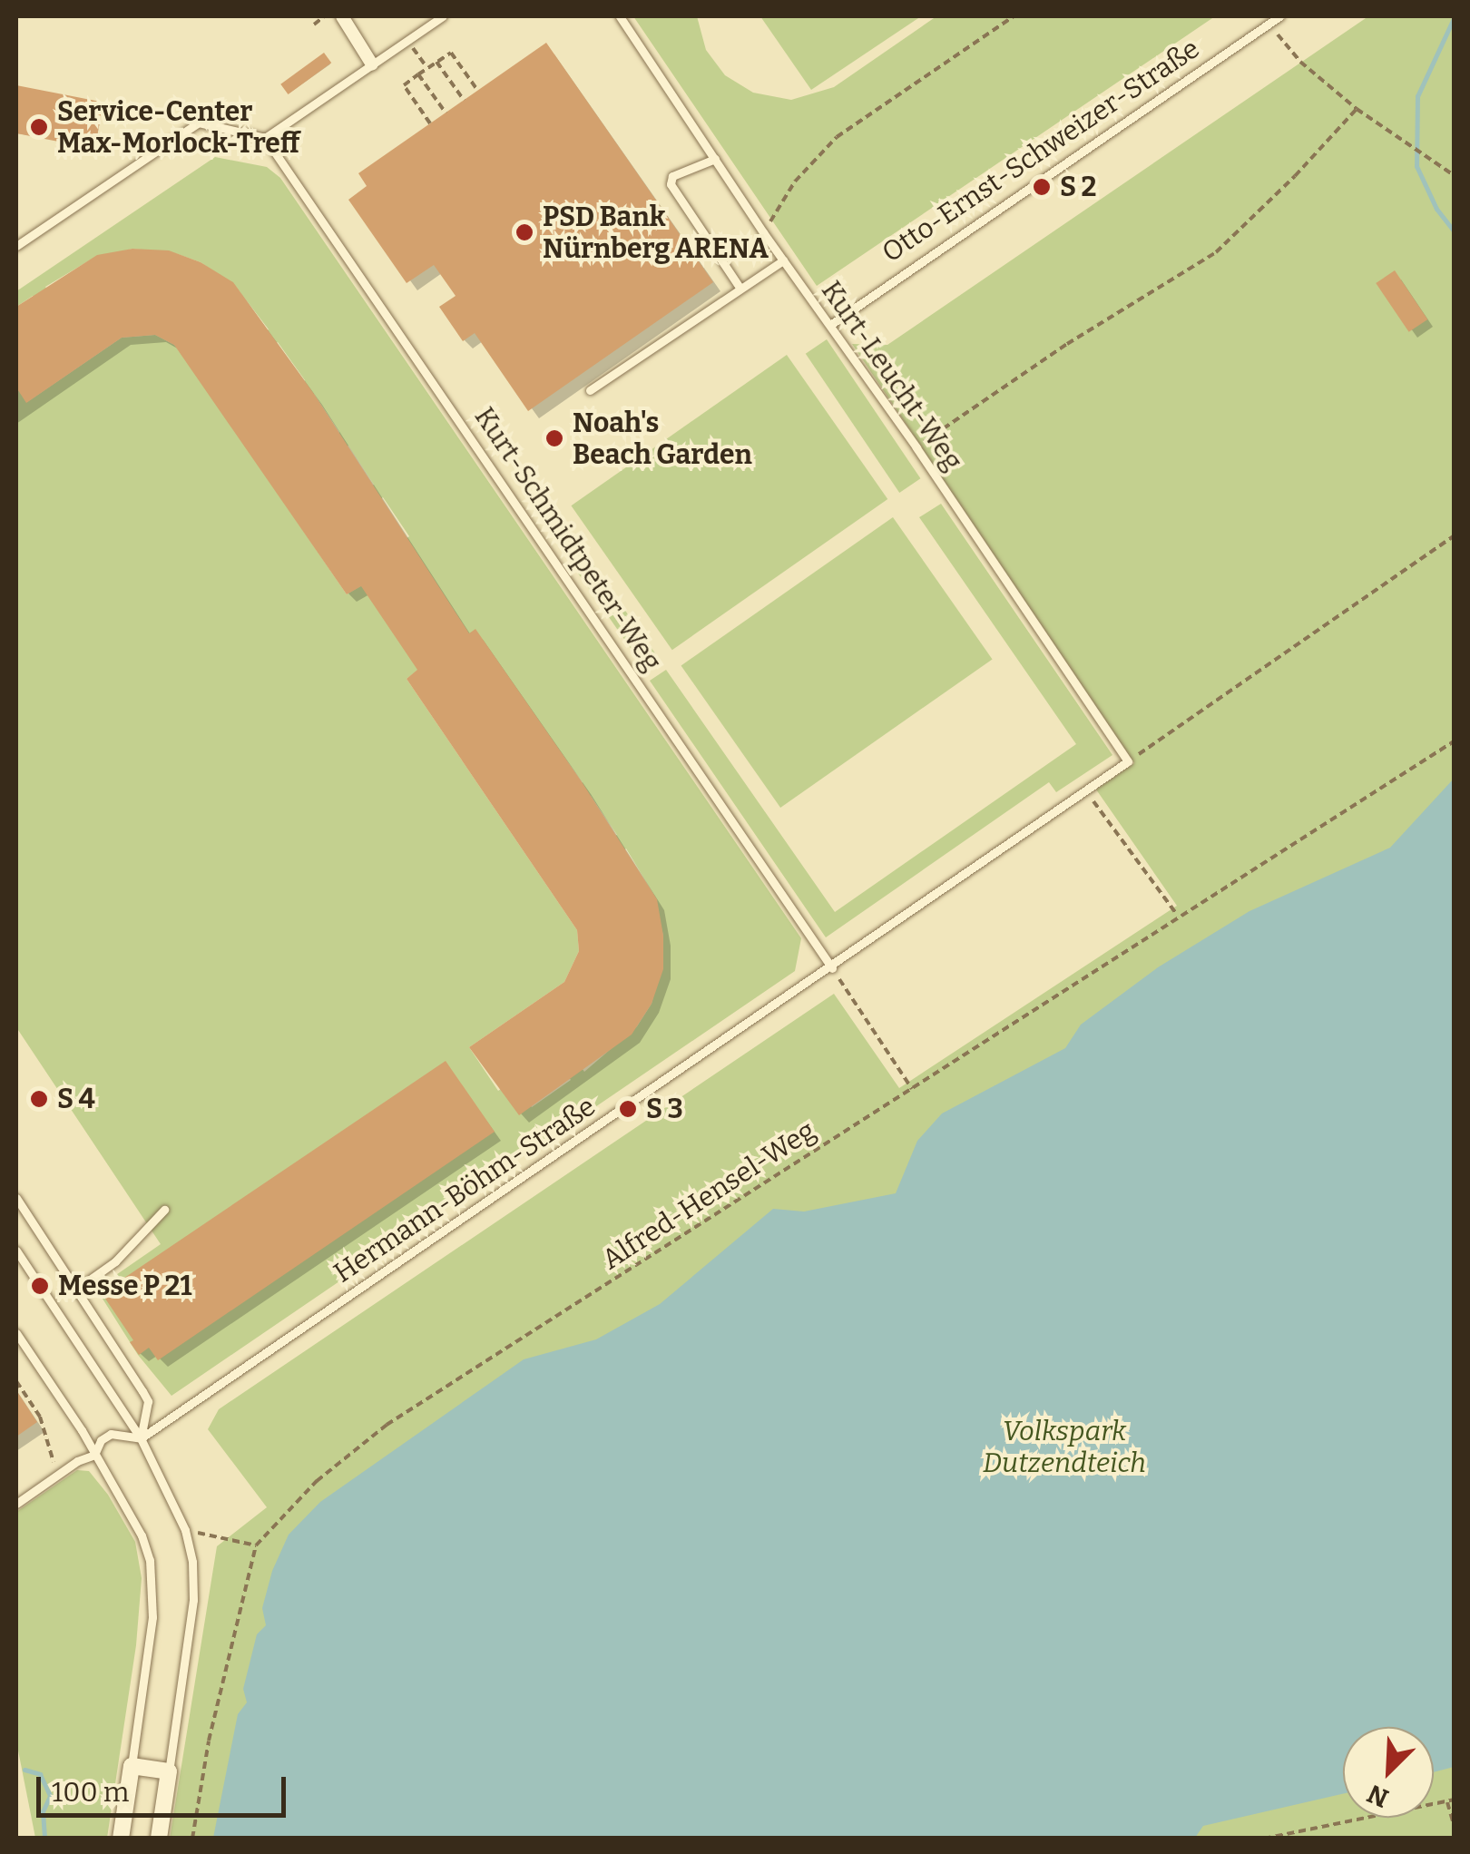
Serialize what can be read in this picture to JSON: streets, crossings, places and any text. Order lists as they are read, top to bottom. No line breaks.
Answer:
{"streets":{"lane":["Otto-Ernst-Schweizer-Straße","Kurt-Leucht-Weg","Kurt-Schmidtpeter-Weg","Hermann-Böhm-Straße"],"path":["Alfred-Hensel-Weg"]},"crossings":[["Otto-Ernst-Schweizer-Straße","Kurt-Leucht-Weg"],["Kurt-Leucht-Weg","Hermann-Böhm-Straße"],["Kurt-Schmidtpeter-Weg","Hermann-Böhm-Straße"]],"parks":["Volkspark Dutzendteich"],"places":["Service-Center Max-Morlock-Treff","S 2","PSD Bank Nürnberg ARENA","Noah's Beach Garden","S 4","S 3","Messe P 21"],"scale_bar":"100 m","north":"bottom left"}
